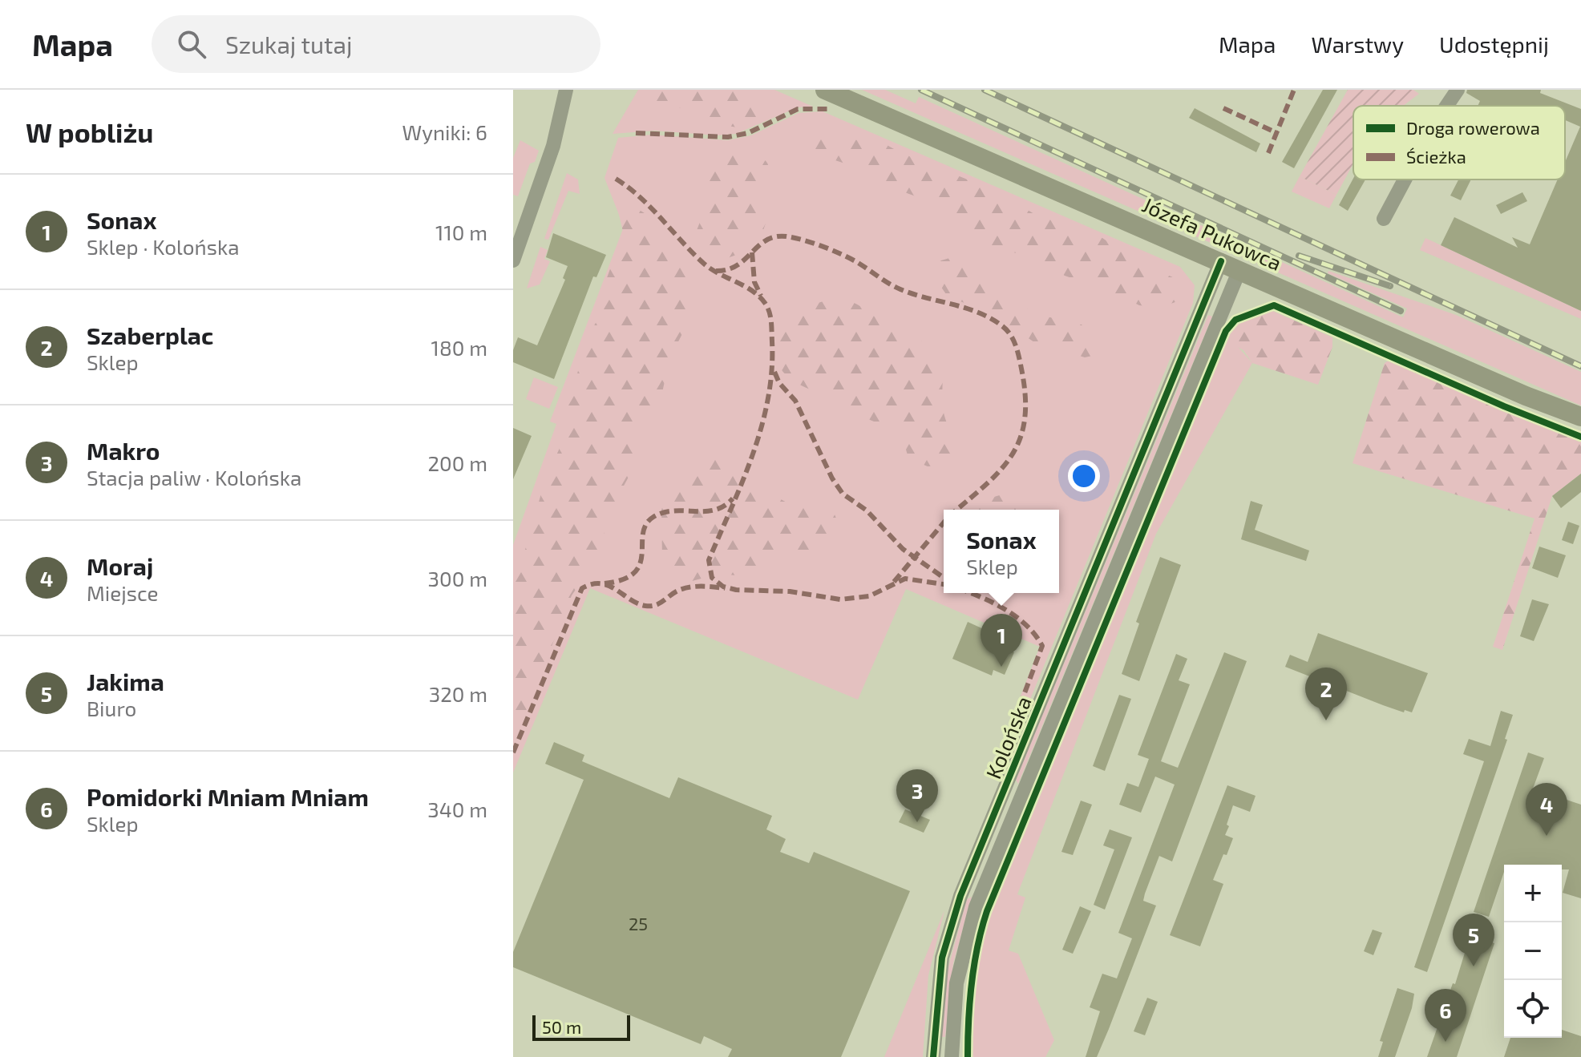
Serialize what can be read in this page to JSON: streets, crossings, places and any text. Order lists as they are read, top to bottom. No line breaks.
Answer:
{"streets":{"street":["Józefa Pukowca","Kolońska"]},"crossings":[["Józefa Pukowca","Kolońska"]],"house_numbers":["25"],"legend":["Droga rowerowa","Ścieżka"],"scale_bar":"50 m","page":{"header":"Mapa","search":"Szukaj tutaj","nav":["Mapa","Warstwy","Udostępnij"],"heading":["W pobliżu","Wyniki: 6"],"list":[{"mark":"1","name":"Sonax","note":"Sklep · Kolońska","value":"110 m"},{"mark":"2","name":"Szaberplac","note":"Sklep","value":"180 m"},{"mark":"3","name":"Makro","note":"Stacja paliw · Kolońska","value":"200 m"},{"mark":"4","name":"Moraj","note":"Miejsce","value":"300 m"},{"mark":"5","name":"Jakima","note":"Biuro","value":"320 m"},{"mark":"6","name":"Pomidorki Mniam Mniam","note":"Sklep","value":"340 m"}],"popup":["Sonax","Sklep"],"pins":["1","2","3","4","5","6"],"map_buttons":["+","−"],"scale":"50 m"}}
